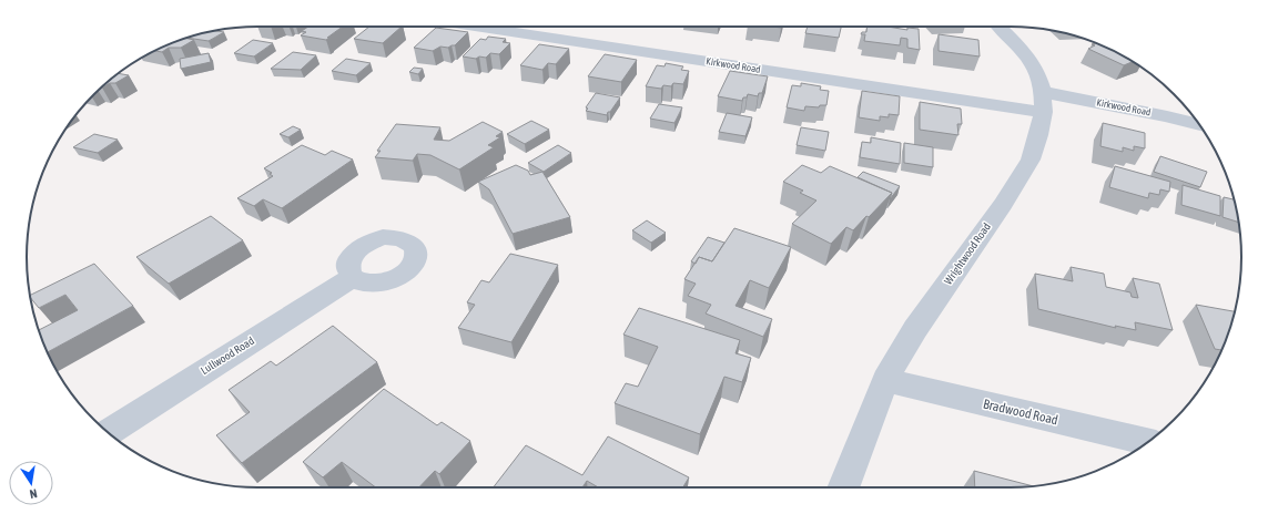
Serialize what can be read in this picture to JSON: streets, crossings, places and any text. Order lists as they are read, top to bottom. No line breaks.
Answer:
{"streets":{"street":["Kirkwood Road","Wrightwood Road","Lullwood Road","Bradwood Road"]},"crossings":[["Kirkwood Road","Wrightwood Road"],["Wrightwood Road","Bradwood Road"]],"north":"bottom"}
